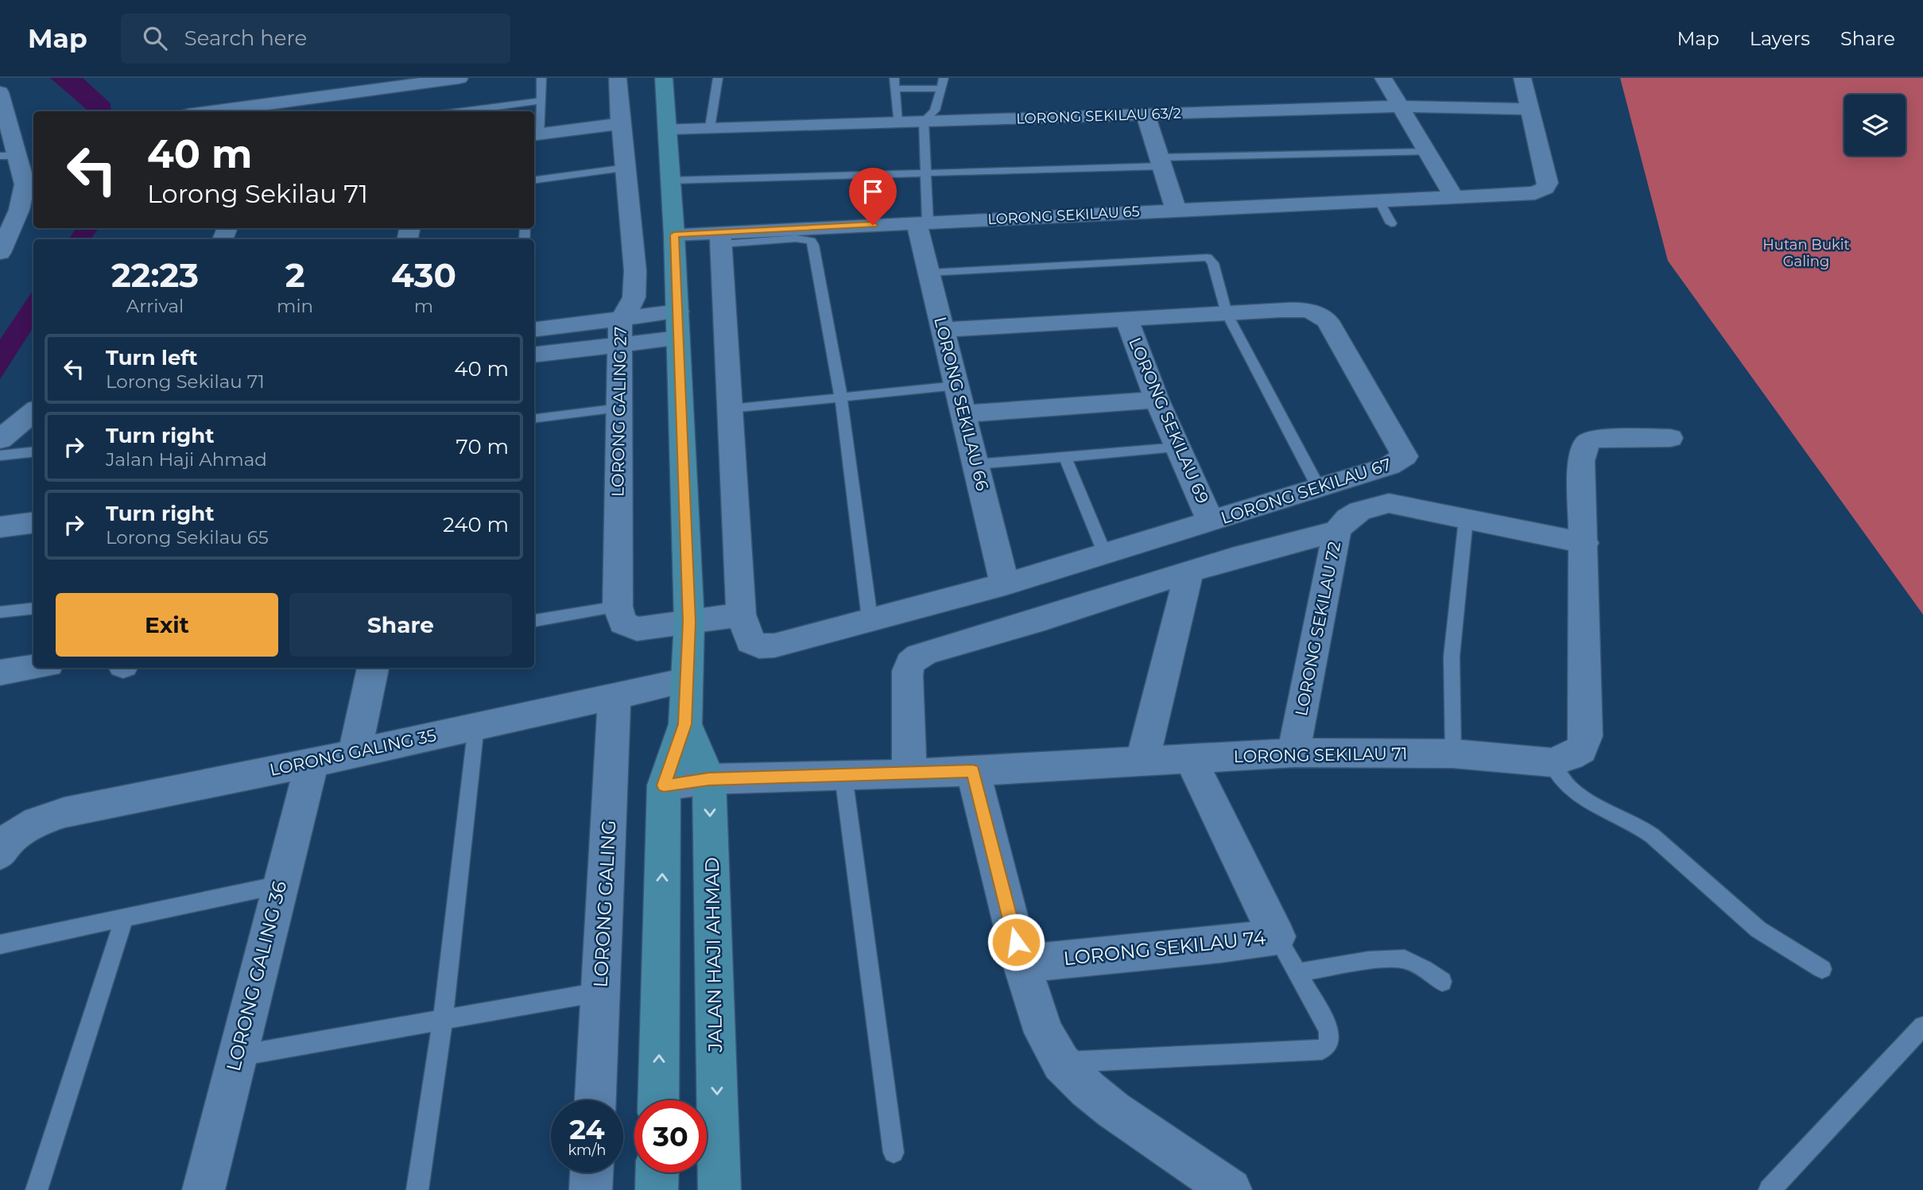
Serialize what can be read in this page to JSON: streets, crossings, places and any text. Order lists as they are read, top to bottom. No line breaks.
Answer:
{"streets":{"street":["LORONG SEKILAU 63/2","LORONG SEKILAU 65","LORONG SEKILAU 66","LORONG GALING 27","LORONG SEKILAU 69","LORONG SEKILAU 67","LORONG SEKILAU 72","LORONG GALING 35","LORONG SEKILAU 71","LORONG GALING","LORONG SEKILAU 74","JALAN HAJI AHMAD","LORONG GALING 36"]},"crossings":[["LORONG SEKILAU 63/2","LORONG SEKILAU 65"],["LORONG SEKILAU 63/2","JALAN HAJI AHMAD"],["LORONG SEKILAU 65","LORONG SEKILAU 66"],["LORONG SEKILAU 65","LORONG SEKILAU 67"],["LORONG SEKILAU 65","JALAN HAJI AHMAD"],["LORONG SEKILAU 66","LORONG SEKILAU 67"],["LORONG SEKILAU 69","LORONG SEKILAU 67"],["LORONG SEKILAU 72","LORONG SEKILAU 71"],["LORONG GALING 35","LORONG GALING"],["LORONG GALING 35","JALAN HAJI AHMAD"],["LORONG GALING 35","LORONG GALING 36"],["LORONG SEKILAU 71","LORONG SEKILAU 74"],["LORONG SEKILAU 71","JALAN HAJI AHMAD"]],"parks":["Hutan Bukit Galing"],"page":{"header":"Map","search":"Search here","nav":["Map","Layers","Share"],"turn":["40 m","Lorong Sekilau 71"],"eta":["22:23","Arrival","2","min","430","m"],"list":[{"name":"Turn left","note":"Lorong Sekilau 71","value":"40 m"},{"name":"Turn right","note":"Jalan Haji Ahmad","value":"70 m"},{"name":"Turn right","note":"Lorong Sekilau 65","value":"240 m"}],"buttons":["Exit","Share"],"speed":"24 km/h","limit":"30"}}
